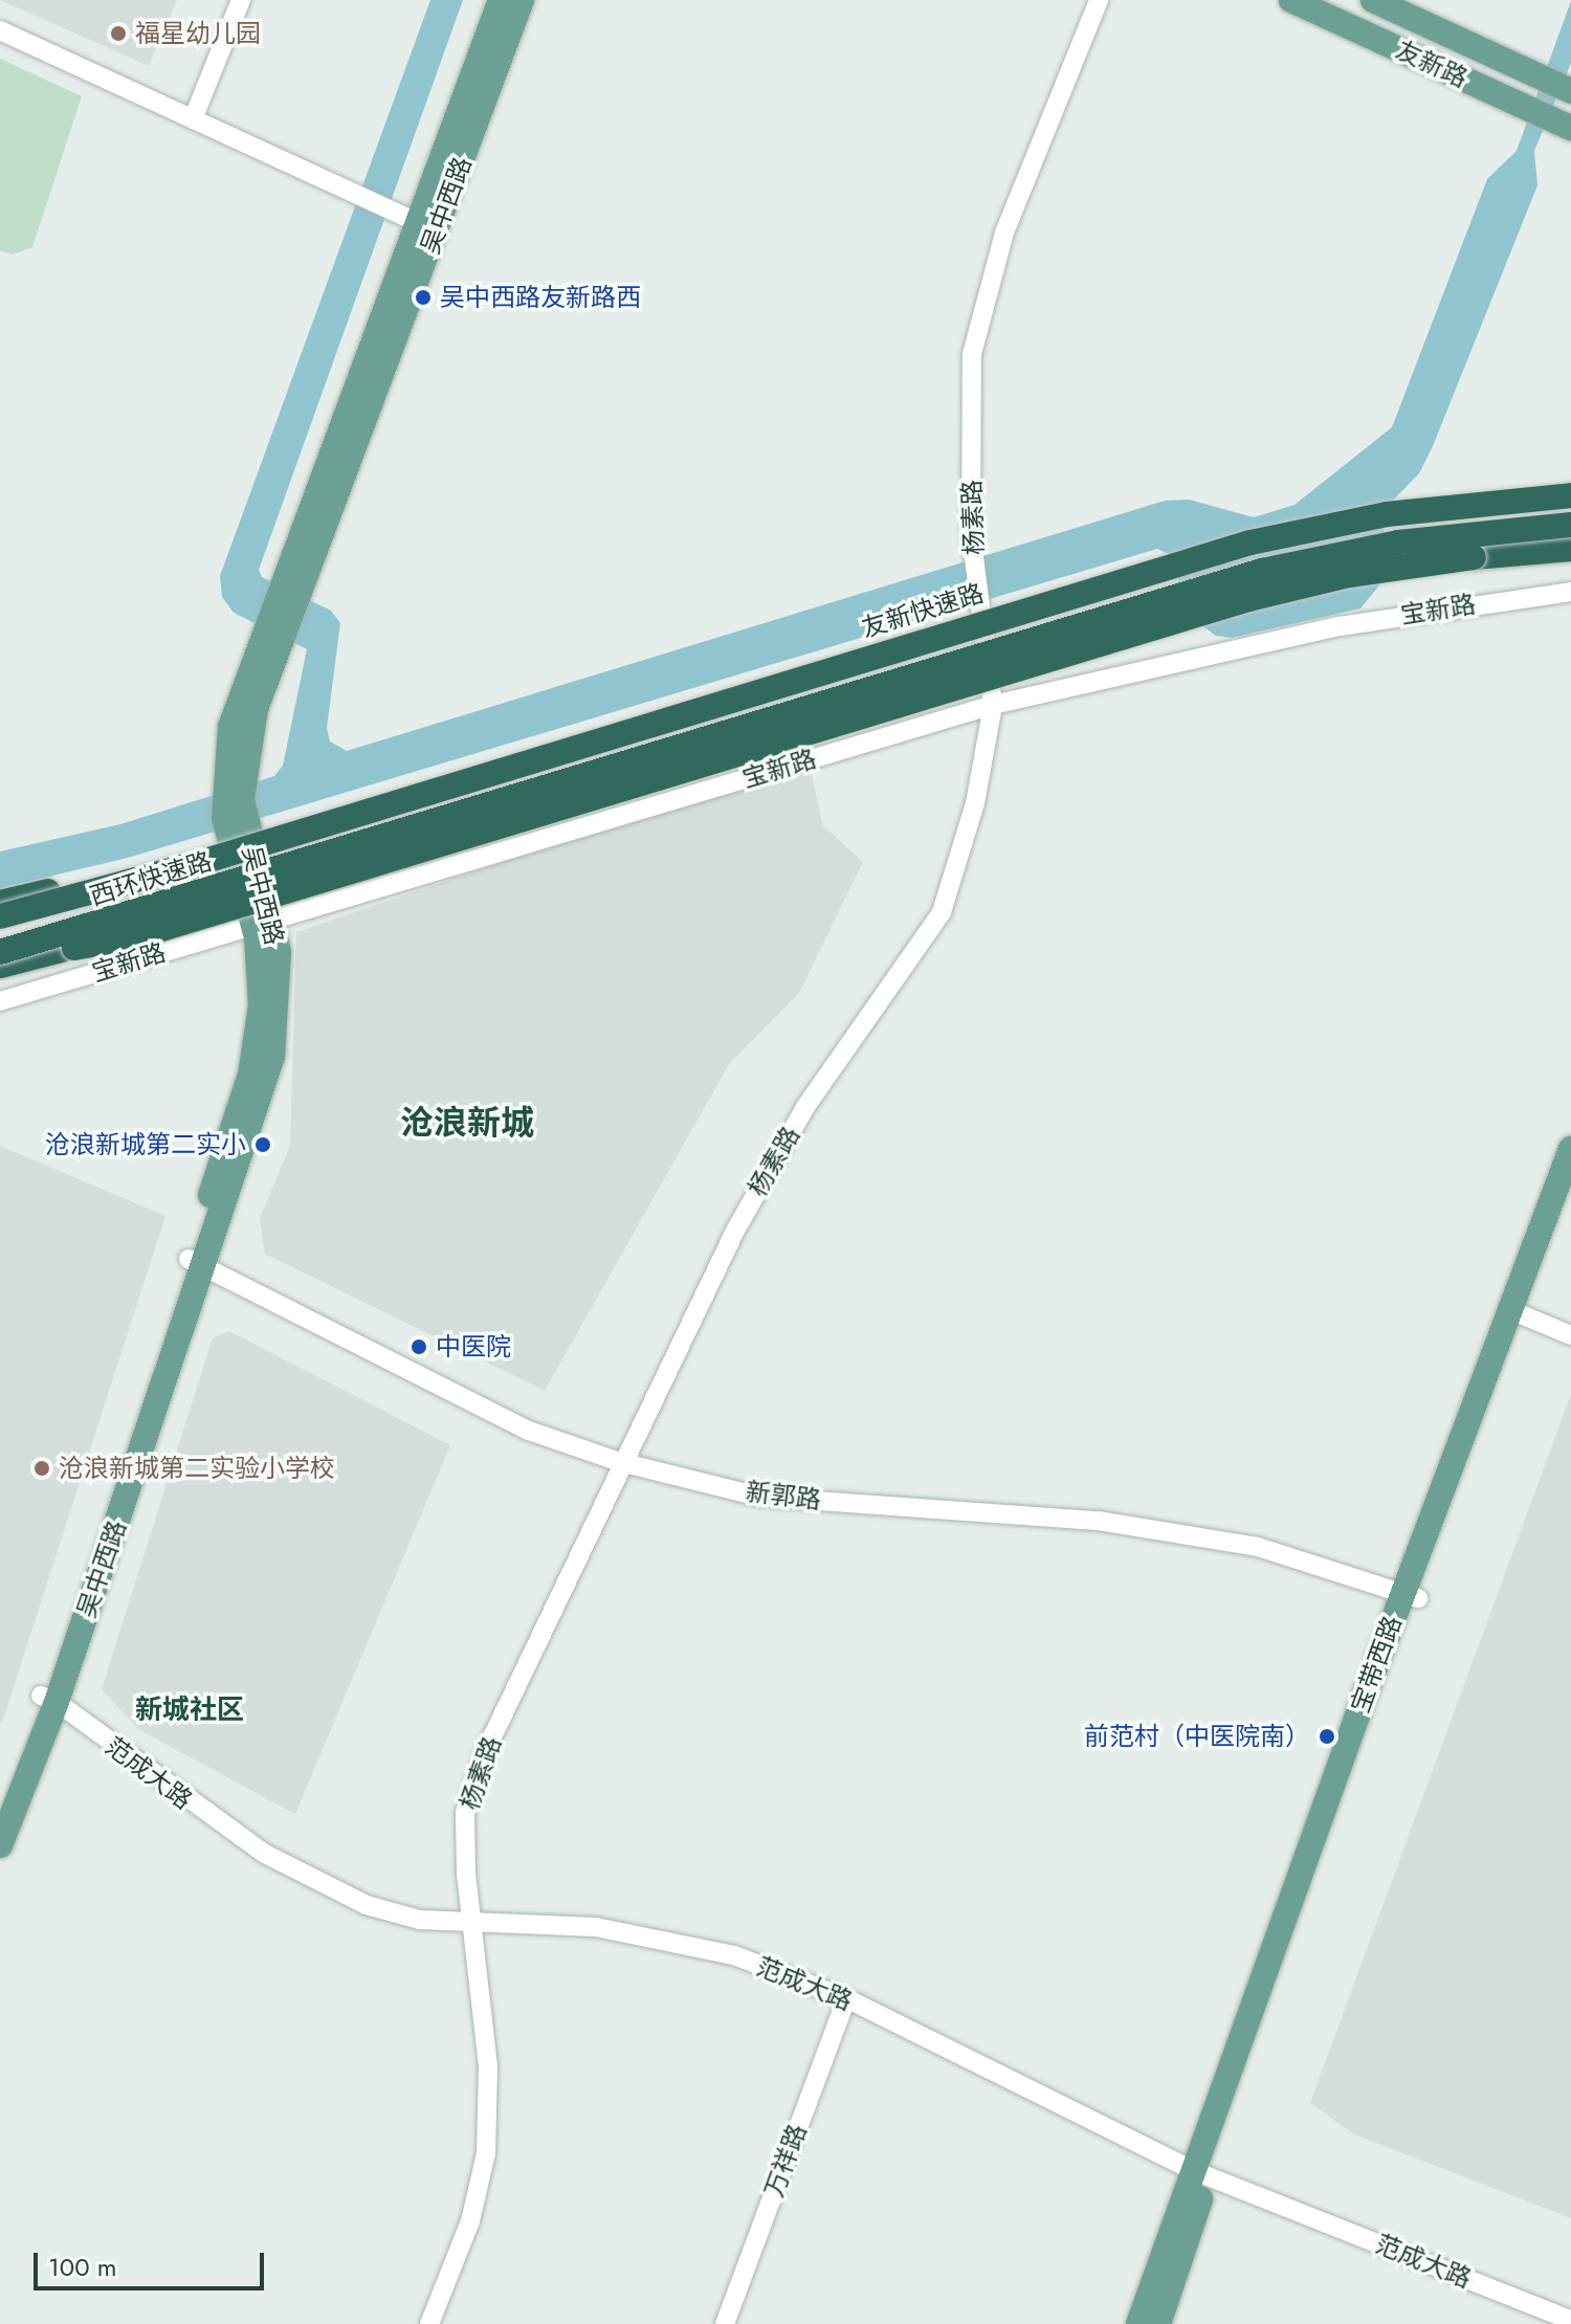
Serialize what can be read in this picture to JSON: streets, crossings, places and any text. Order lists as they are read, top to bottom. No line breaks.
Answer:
{"streets":{"highway":["友新快速路","西环快速路"],"main road":["友新路","吴中西路","宝带西路"],"street":["杨素路","宝新路","新郭路","范成大路","万祥路"]},"crossings":[["吴中西路","宝新路"],["吴中西路","新郭路"],["吴中西路","范成大路"],["杨素路","宝新路"],["杨素路","新郭路"],["杨素路","范成大路"],["友新快速路","西环快速路"],["新郭路","宝带西路"],["宝带西路","范成大路"],["范成大路","万祥路"]],"districts":["沧浪新城","新城社区"],"places":["福星幼儿园","吴中西路友新路西","沧浪新城第二实小","中医院","沧浪新城第二实验小学校","前范村（中医院南）"],"scale_bar":"100 m"}
